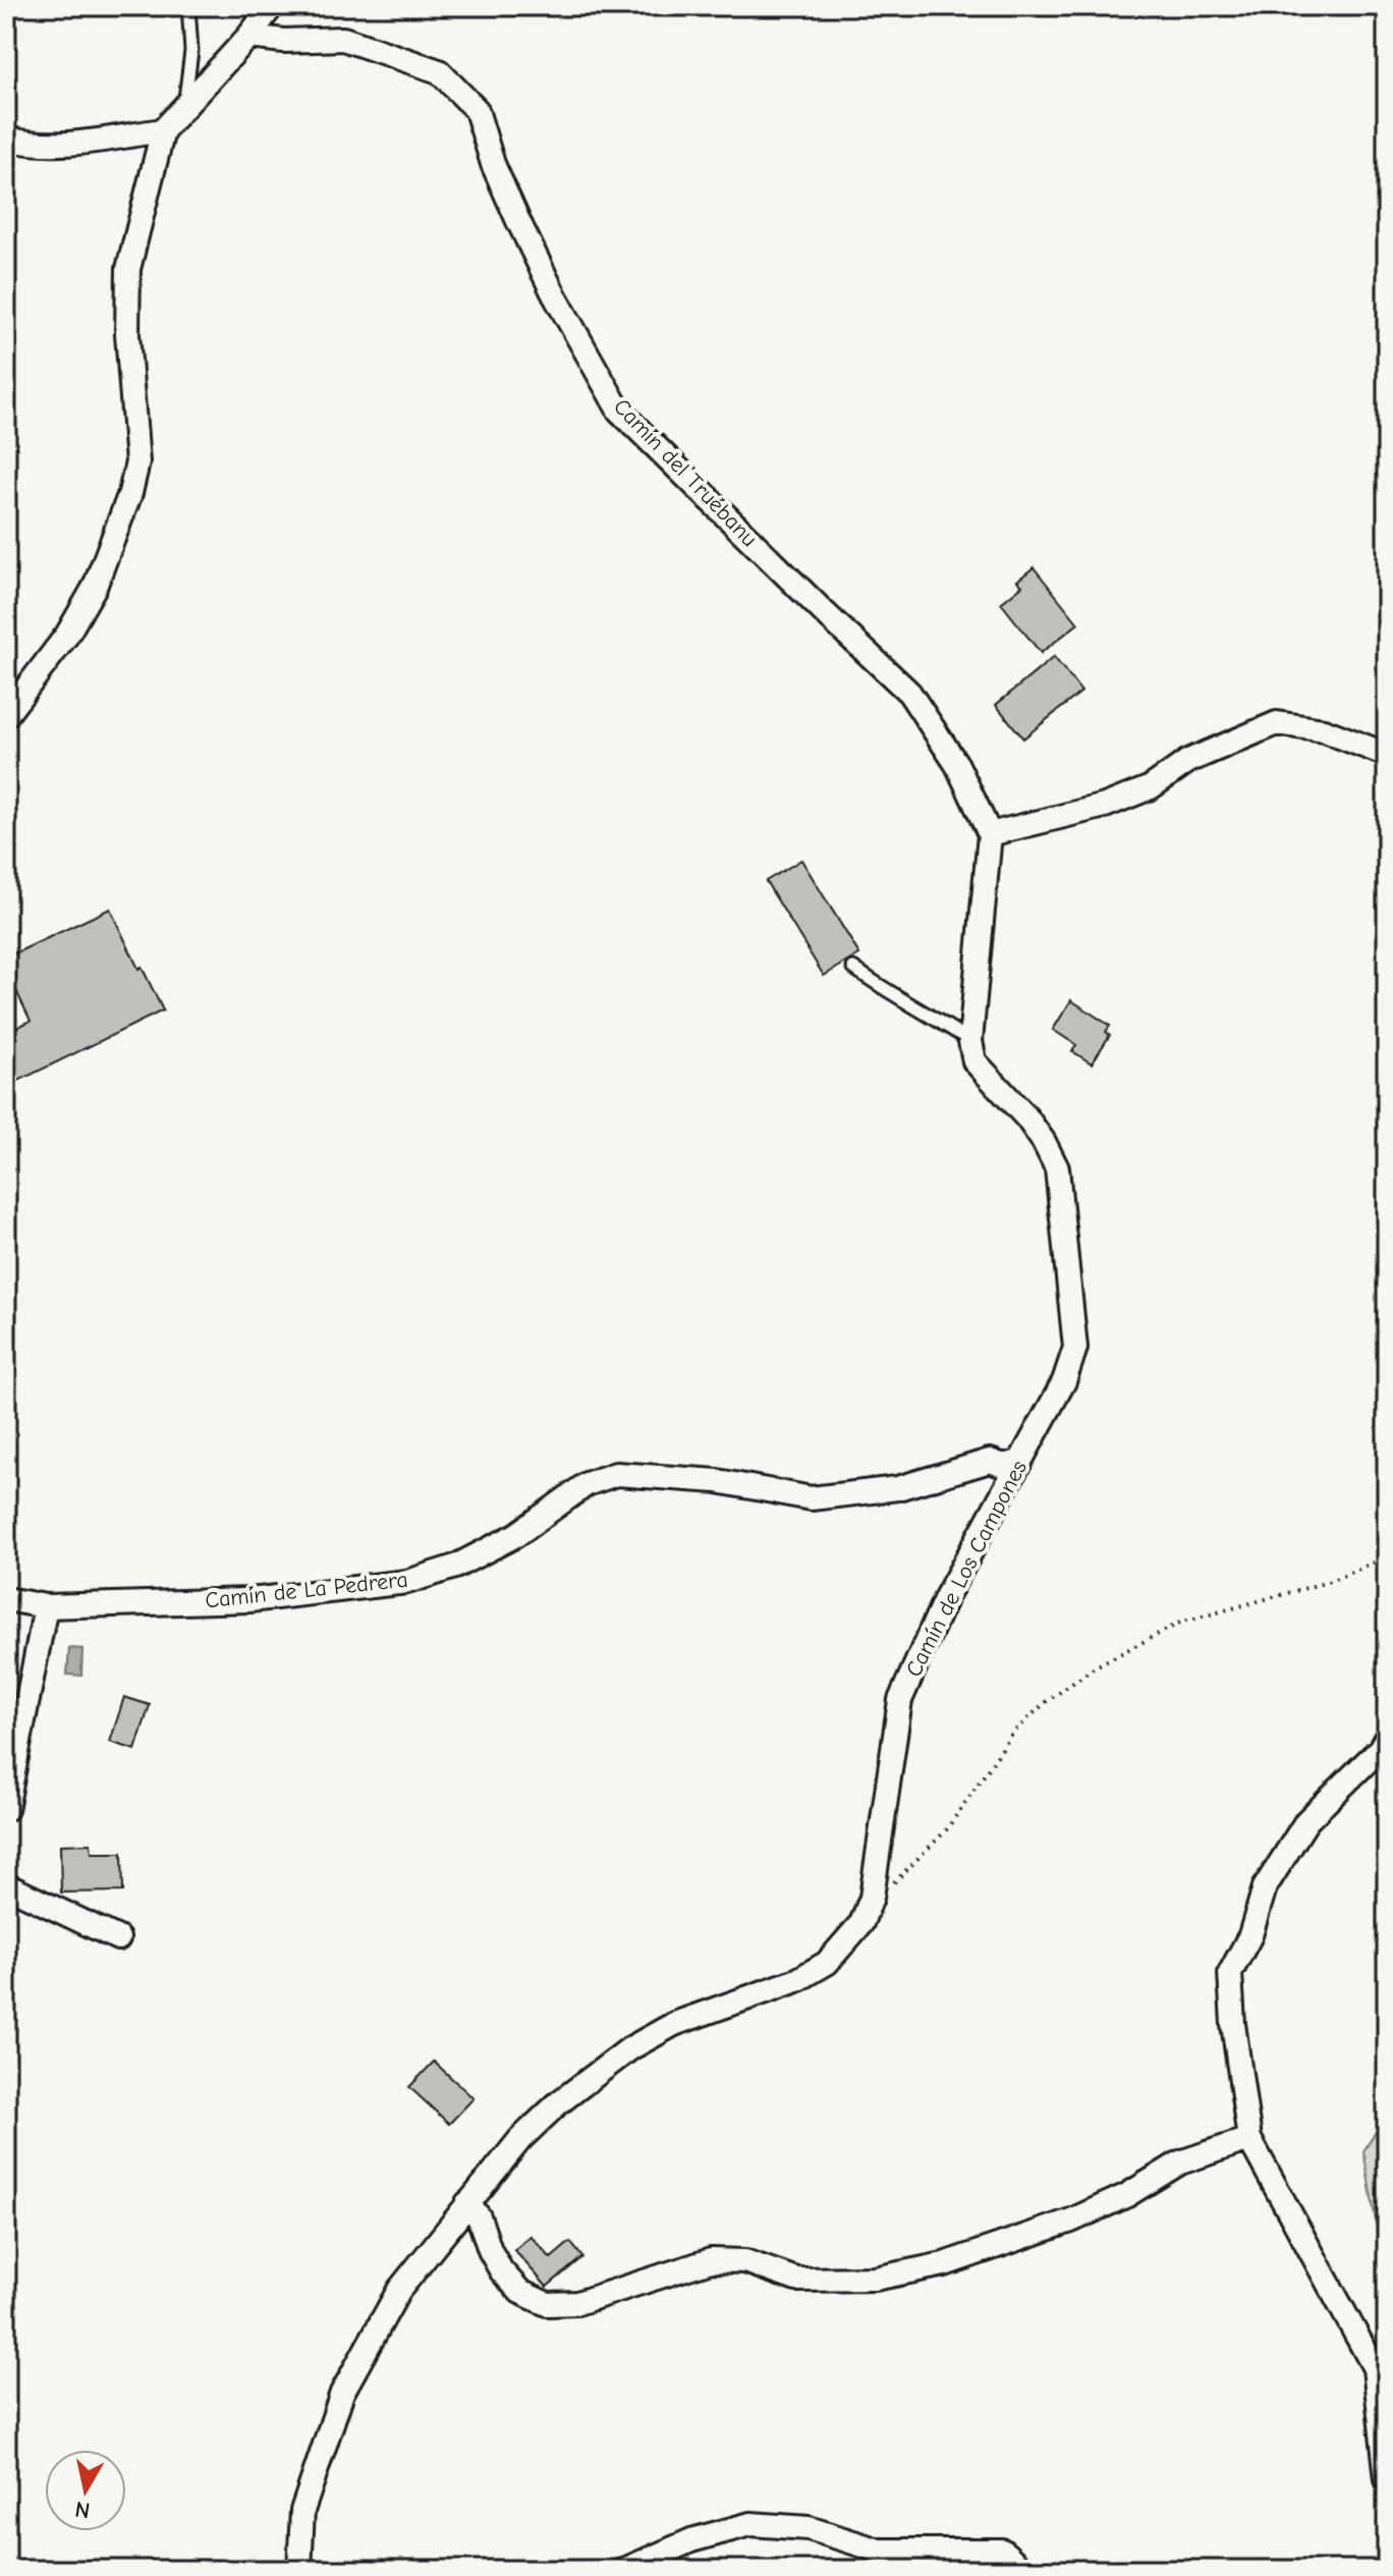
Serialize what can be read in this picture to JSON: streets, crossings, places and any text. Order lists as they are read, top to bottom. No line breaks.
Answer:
{"streets":{"street":["Camín del Truébanu","Camín de Los Campones","Camín de La Pedrera"]},"crossings":[["Camín de Los Campones","Camín de La Pedrera"]],"north":"bottom"}
